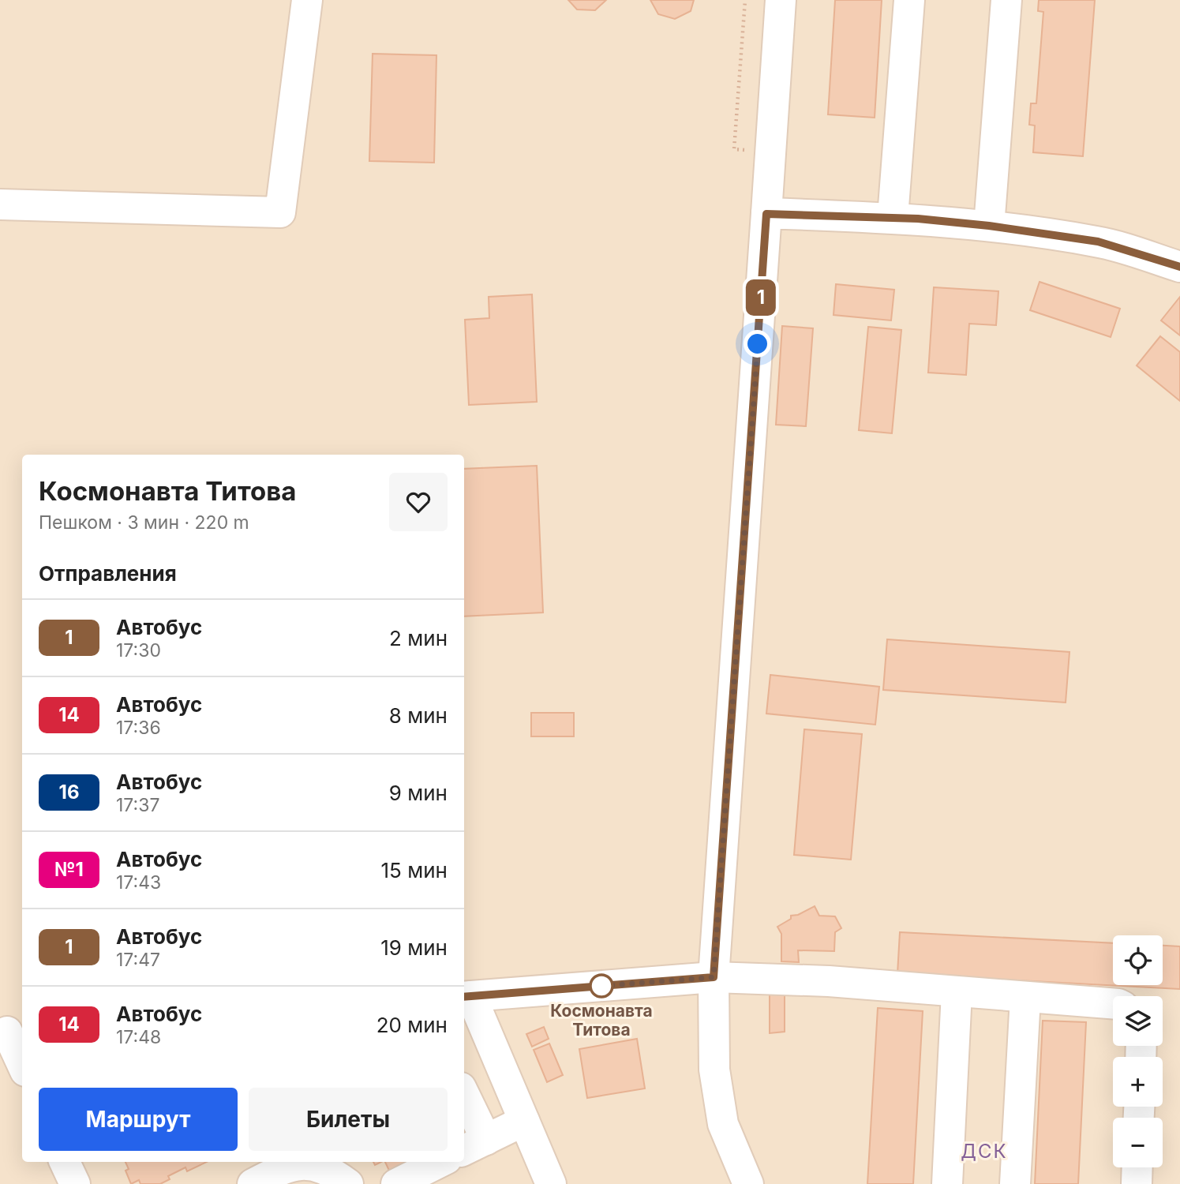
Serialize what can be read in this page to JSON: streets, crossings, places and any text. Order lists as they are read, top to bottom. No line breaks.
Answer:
{"districts":["ДСК"],"places":["Космонавта Титова"],"lines":["bus line 1"],"page":{"on_map":"1","heading":[["Космонавта Титова","Пешком · 3 мин · 220 m"],"Отправления"],"list":[{"mark":"1","name":"Автобус","note":"17:30","value":"2 мин"},{"mark":"14","name":"Автобус","note":"17:36","value":"8 мин"},{"mark":"16","name":"Автобус","note":"17:37","value":"9 мин"},{"mark":"№1","name":"Автобус","note":"17:43","value":"15 мин"},{"mark":"1","name":"Автобус","note":"17:47","value":"19 мин"},{"mark":"14","name":"Автобус","note":"17:48","value":"20 мин"}],"map_buttons":["+","−"],"buttons":["Маршрут","Билеты"]}}
